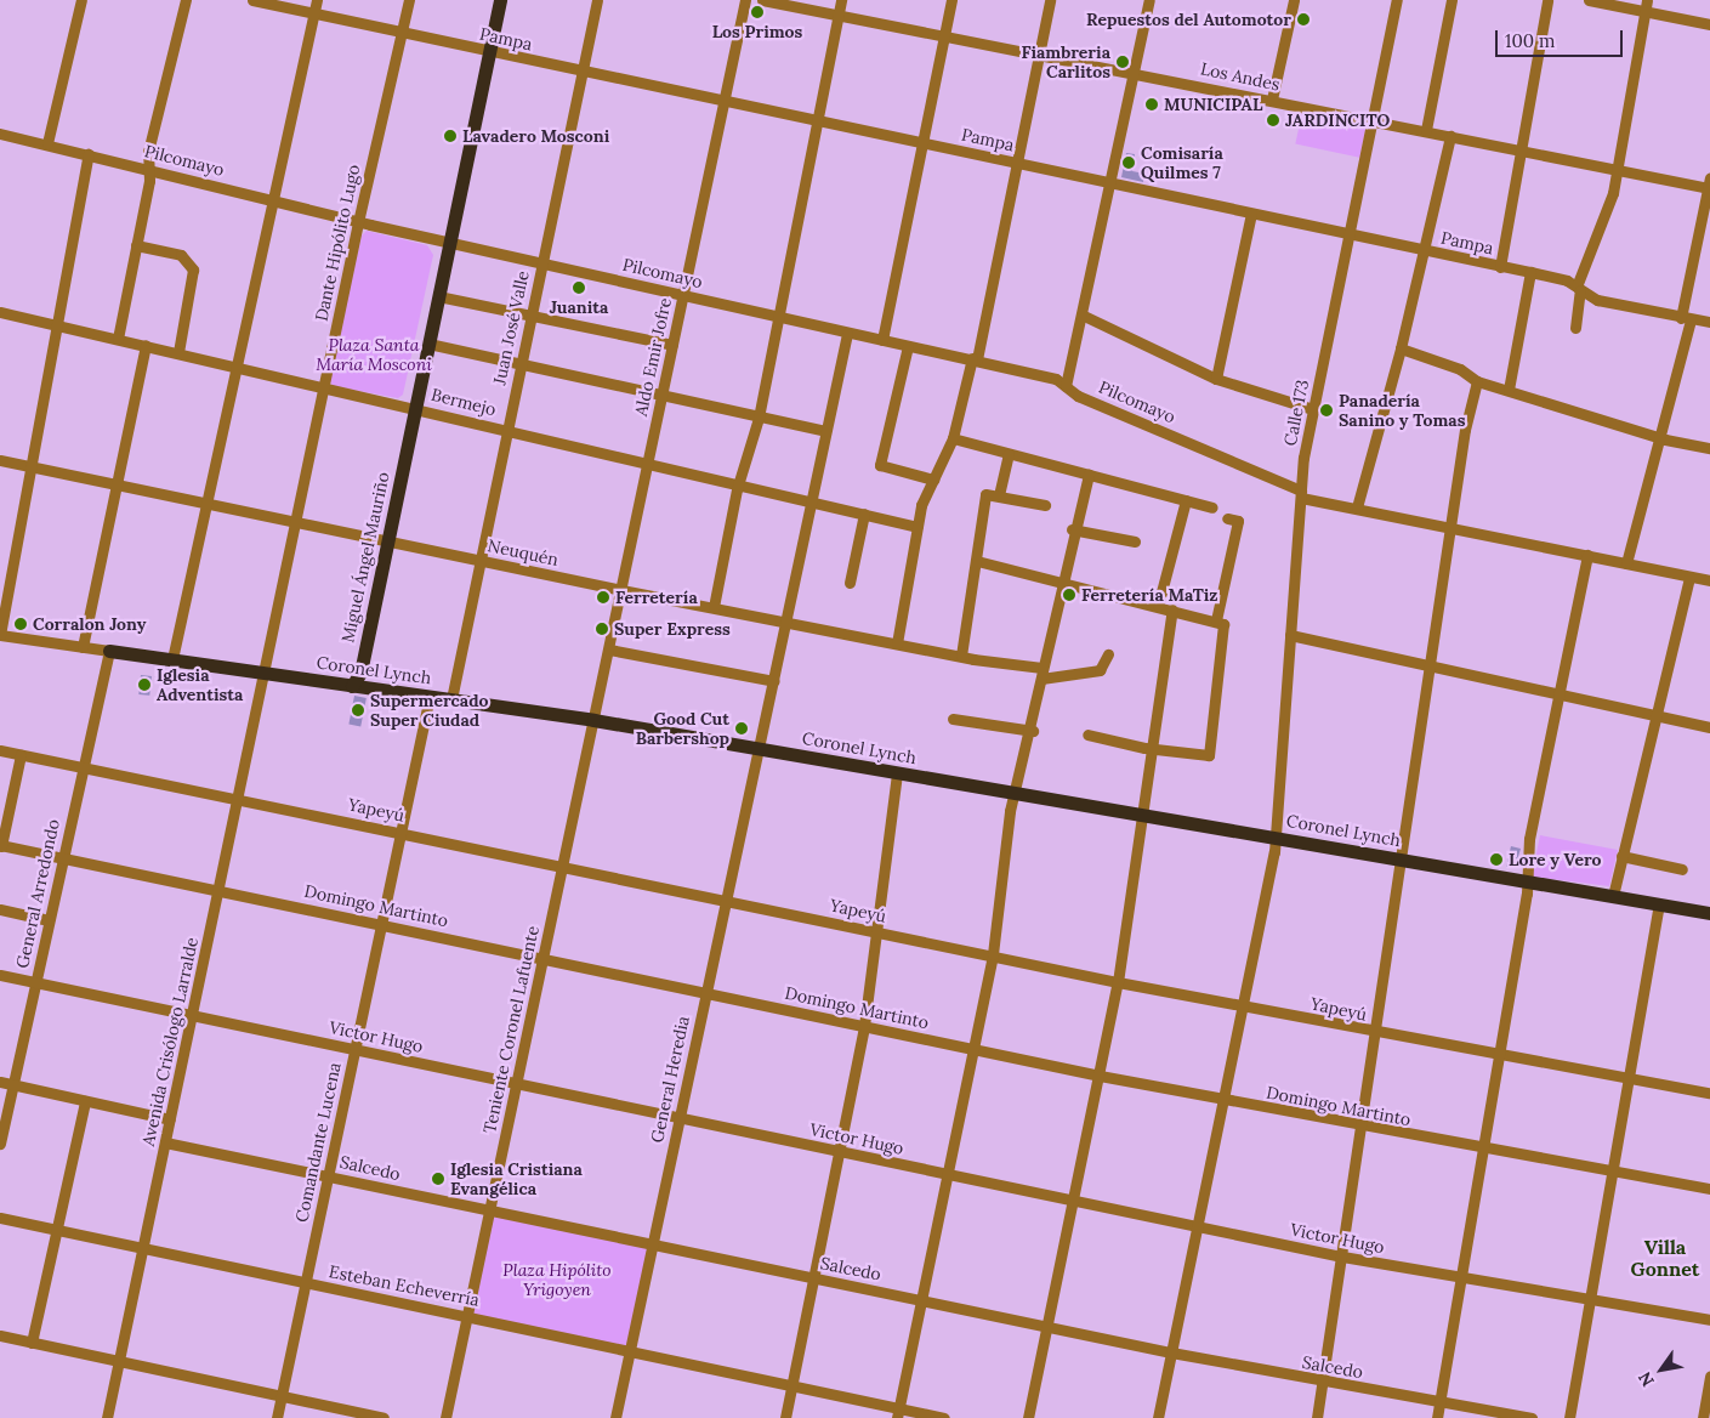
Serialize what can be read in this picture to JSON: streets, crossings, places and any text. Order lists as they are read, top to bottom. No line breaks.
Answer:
{"streets":{"main road":["Miguel Ángel Mauriño","Coronel Lynch"],"street":["Pampa","Los Andes","Pilcomayo","Dante Hipólito Lugo","Juan José Valle","Aldo Emir Jofre","Bermejo","Calle 173","Neuquén","Yapeyú","General Arredondo","Domingo Martinto","Teniente Coronel Lafuente","Victor Hugo","Avenida Crisólogo Larralde","General Heredia","Comandante Lucena","Salcedo","Esteban Echeverría"]},"crossings":[["Pampa","Dante Hipólito Lugo"],["Pampa","Juan José Valle"],["Pampa","Aldo Emir Jofre"],["Pampa","Calle 173"],["Pampa","Miguel Ángel Mauriño"],["Los Andes","Calle 173"],["Pilcomayo","Dante Hipólito Lugo"],["Pilcomayo","Juan José Valle"],["Pilcomayo","Aldo Emir Jofre"],["Pilcomayo","Calle 173"],["Pilcomayo","Miguel Ángel Mauriño"],["Pilcomayo","General Heredia"],["Dante Hipólito Lugo","Bermejo"],["Dante Hipólito Lugo","Neuquén"],["Dante Hipólito Lugo","Coronel Lynch"],["Dante Hipólito Lugo","Avenida Crisólogo Larralde"],["Juan José Valle","Bermejo"],["Juan José Valle","Neuquén"],["Juan José Valle","Coronel Lynch"],["Aldo Emir Jofre","Bermejo"],["Aldo Emir Jofre","Neuquén"],["Aldo Emir Jofre","Coronel Lynch"],["Aldo Emir Jofre","Teniente Coronel Lafuente"],["Bermejo","Miguel Ángel Mauriño"],["Bermejo","General Heredia"],["Calle 173","Coronel Lynch"],["Calle 173","Yapeyú"],["Calle 173","Domingo Martinto"],["Calle 173","Victor Hugo"],["Calle 173","Salcedo"],["Neuquén","Miguel Ángel Mauriño"],["Neuquén","General Heredia"],["Miguel Ángel Mauriño","Coronel Lynch"],["Coronel Lynch","General Arredondo"],["Coronel Lynch","Teniente Coronel Lafuente"],["Coronel Lynch","Avenida Crisólogo Larralde"],["Coronel Lynch","General Heredia"],["Coronel Lynch","Comandante Lucena"],["Yapeyú","General Arredondo"],["Yapeyú","Teniente Coronel Lafuente"],["Yapeyú","Avenida Crisólogo Larralde"],["Yapeyú","General Heredia"],["Yapeyú","Comandante Lucena"],["General Arredondo","Domingo Martinto"],["General Arredondo","Victor Hugo"],["Domingo Martinto","Teniente Coronel Lafuente"],["Domingo Martinto","Avenida Crisólogo Larralde"],["Domingo Martinto","General Heredia"],["Domingo Martinto","Comandante Lucena"],["Teniente Coronel Lafuente","Victor Hugo"],["Teniente Coronel Lafuente","Salcedo"],["Teniente Coronel Lafuente","Esteban Echeverría"],["Victor Hugo","Avenida Crisólogo Larralde"],["Victor Hugo","General Heredia"],["Victor Hugo","Comandante Lucena"],["Avenida Crisólogo Larralde","Salcedo"],["Avenida Crisólogo Larralde","Esteban Echeverría"],["General Heredia","Salcedo"],["General Heredia","Esteban Echeverría"],["Comandante Lucena","Salcedo"],["Comandante Lucena","Esteban Echeverría"]],"districts":["Villa Gonnet"],"parks":["Plaza Santa María Mosconi","Plaza Hipólito Yrigoyen"],"places":["Los Primos","Repuestos del Automotor","Fiambreria Carlitos","MUNICIPAL","JARDINCITO","Lavadero Mosconi","Comisaría Quilmes 7","Juanita","Panadería Sanino y Tomas","Ferretería MaTiz","Ferretería","Corralon Jony","Super Express","Iglesia Adventista","Supermercado Super Ciudad","Good Cut Barbershop","Lore y Vero","Iglesia Cristiana Evangélica"],"scale_bar":"100 m","north":"bottom left"}
